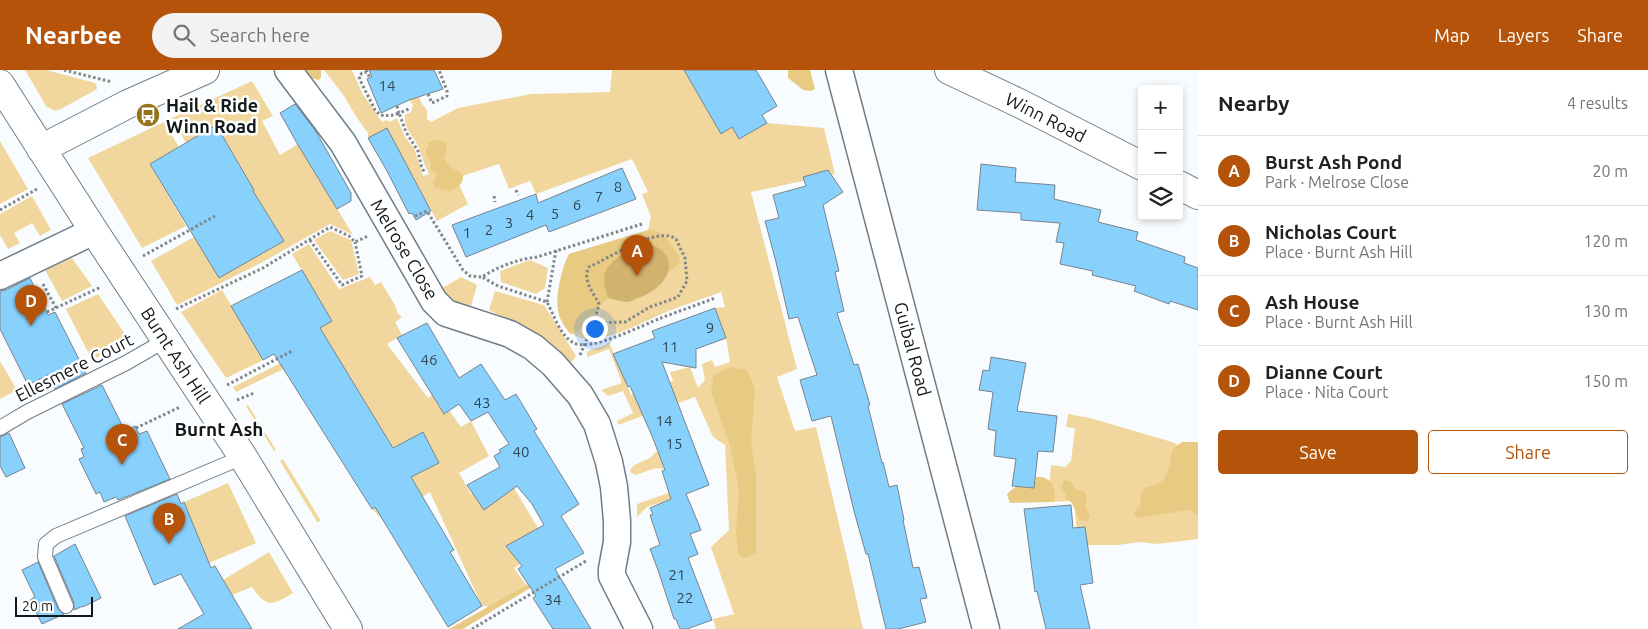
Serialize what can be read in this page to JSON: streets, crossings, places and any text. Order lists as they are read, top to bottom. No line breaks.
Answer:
{"streets":{"street":["Winn Road","Melrose Close","Guibal Road","Burnt Ash Hill"],"lane":["Ellesmere Court"]},"crossings":[["Burnt Ash Hill","Ellesmere Court"]],"districts":["Burnt Ash"],"places":{"bus stop":["Hail & Ride Winn Road"]},"house_numbers":["14","8","7","6","5","4","3","2","1","9","11","46","43","14","15","40","21","22","34"],"scale_bar":"20 m","page":{"header":"Nearbee","search":"Search here","nav":["Map","Layers","Share"],"heading":["Nearby","4 results"],"map_buttons":["+","−"],"list":[{"mark":"A","name":"Burst Ash Pond","note":"Park · Melrose Close","value":"20 m"},{"mark":"B","name":"Nicholas Court","note":"Place · Burnt Ash Hill","value":"120 m"},{"mark":"C","name":"Ash House","note":"Place · Burnt Ash Hill","value":"130 m"},{"mark":"D","name":"Dianne Court","note":"Place · Nita Court","value":"150 m"}],"pins":["A","D","C","B"],"buttons":["Save","Share"],"scale":"20 m"}}
